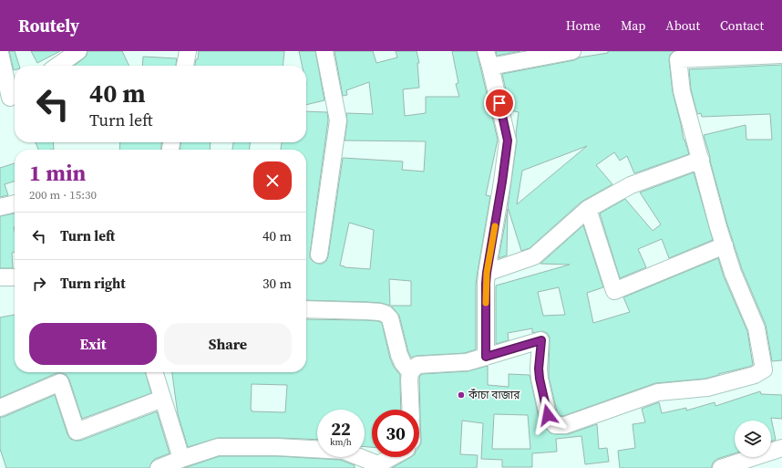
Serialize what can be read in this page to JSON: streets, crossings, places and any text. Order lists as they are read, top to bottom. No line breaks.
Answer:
{"places":["কাঁচা বাজার"],"page":{"header":"Routely","nav":["Home","Map","About","Contact"],"turn":["40 m","Turn left"],"heading":["1 min","200 m · 15:30"],"list":[{"name":"Turn left","value":"40 m"},{"name":"Turn right","value":"30 m"}],"buttons":["Exit","Share"],"speed":"22 km/h","limit":"30"}}
